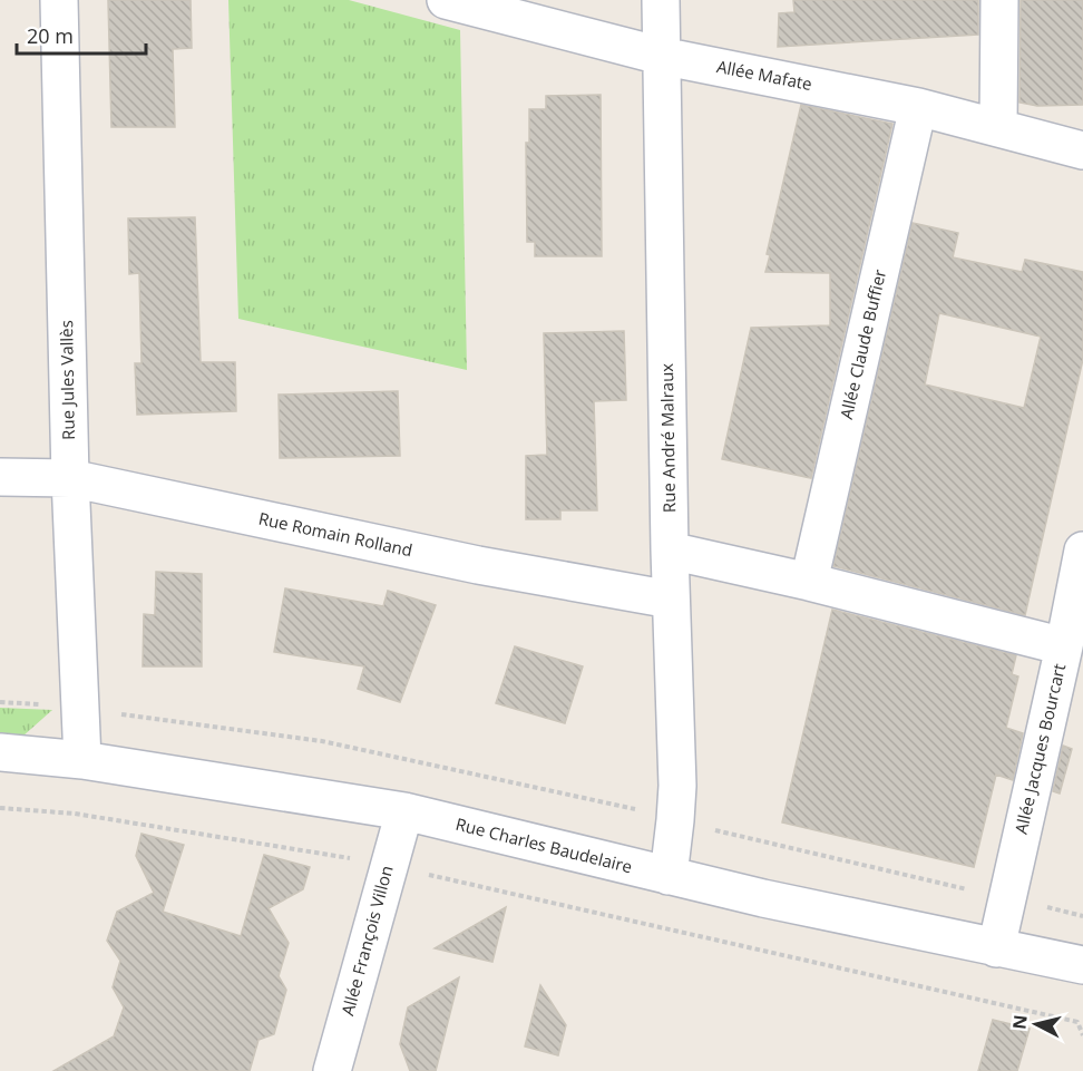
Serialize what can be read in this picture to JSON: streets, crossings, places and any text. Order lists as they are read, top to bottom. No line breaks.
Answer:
{"streets":{"street":["Allée Mafate","Allée Claude Buffier","Rue Jules Vallès","Rue André Malraux","Rue Romain Rolland","Allée Jacques Bourcart","Rue Charles Baudelaire","Allée François Villon"]},"crossings":[["Allée Mafate","Allée Claude Buffier"],["Allée Mafate","Rue André Malraux"],["Rue Jules Vallès","Rue Romain Rolland"],["Rue Jules Vallès","Rue Charles Baudelaire"],["Rue André Malraux","Rue Romain Rolland"],["Rue André Malraux","Rue Charles Baudelaire"],["Allée Jacques Bourcart","Rue Charles Baudelaire"],["Rue Charles Baudelaire","Allée François Villon"]],"scale_bar":"20 m","north":"left"}
